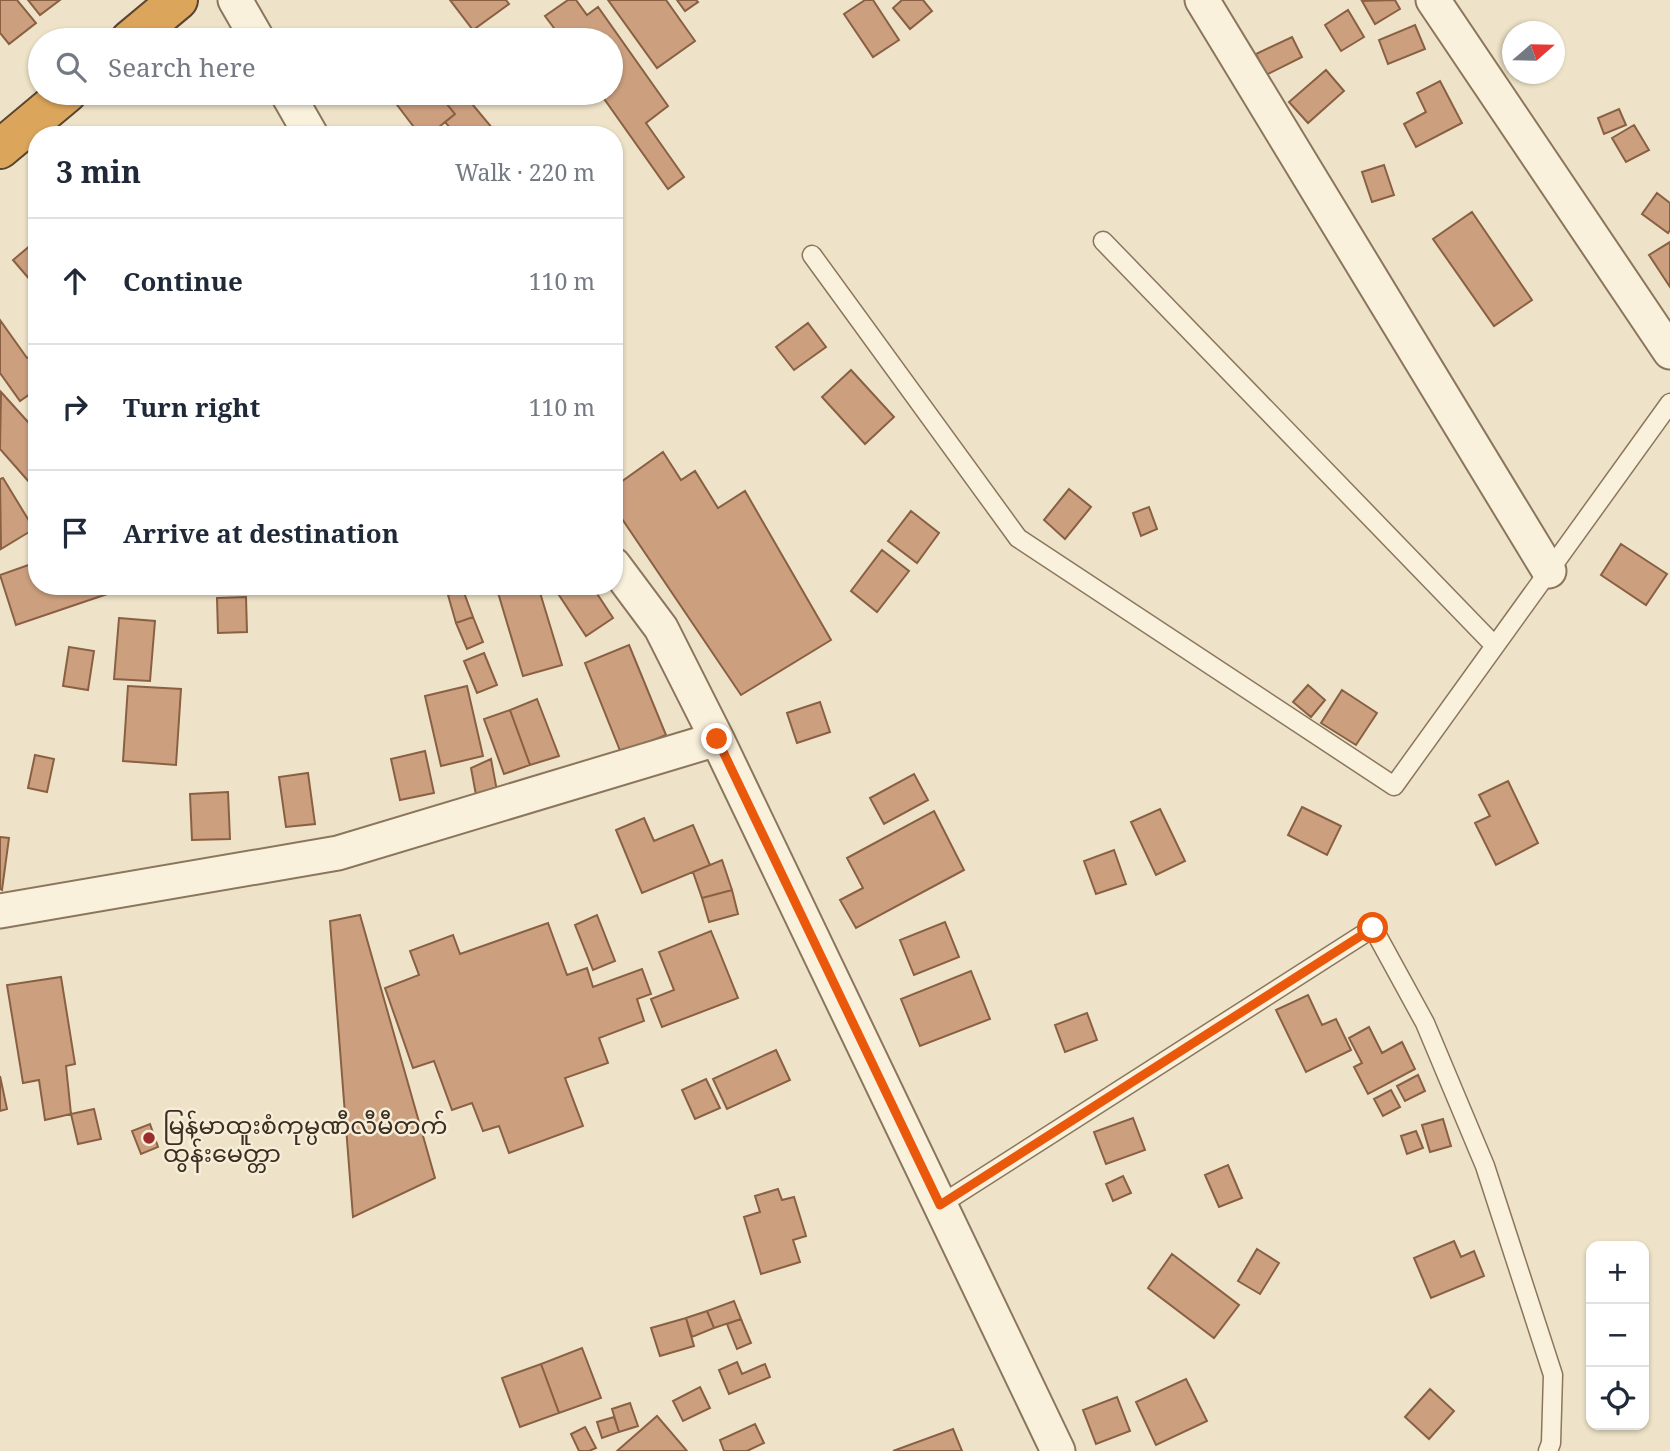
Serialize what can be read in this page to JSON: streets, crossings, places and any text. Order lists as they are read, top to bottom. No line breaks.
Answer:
{"places":["မြန်မာထူးစံကုမ္ပဏီလီမီတက် ထွန်းမေတ္တာ"],"north":"right","page":{"search":"Search here","heading":["3 min","Walk · 220 m"],"list":[["Continue","110 m"],["Turn right","110 m"],"Arrive at destination"],"map_buttons":["+","−"]}}
